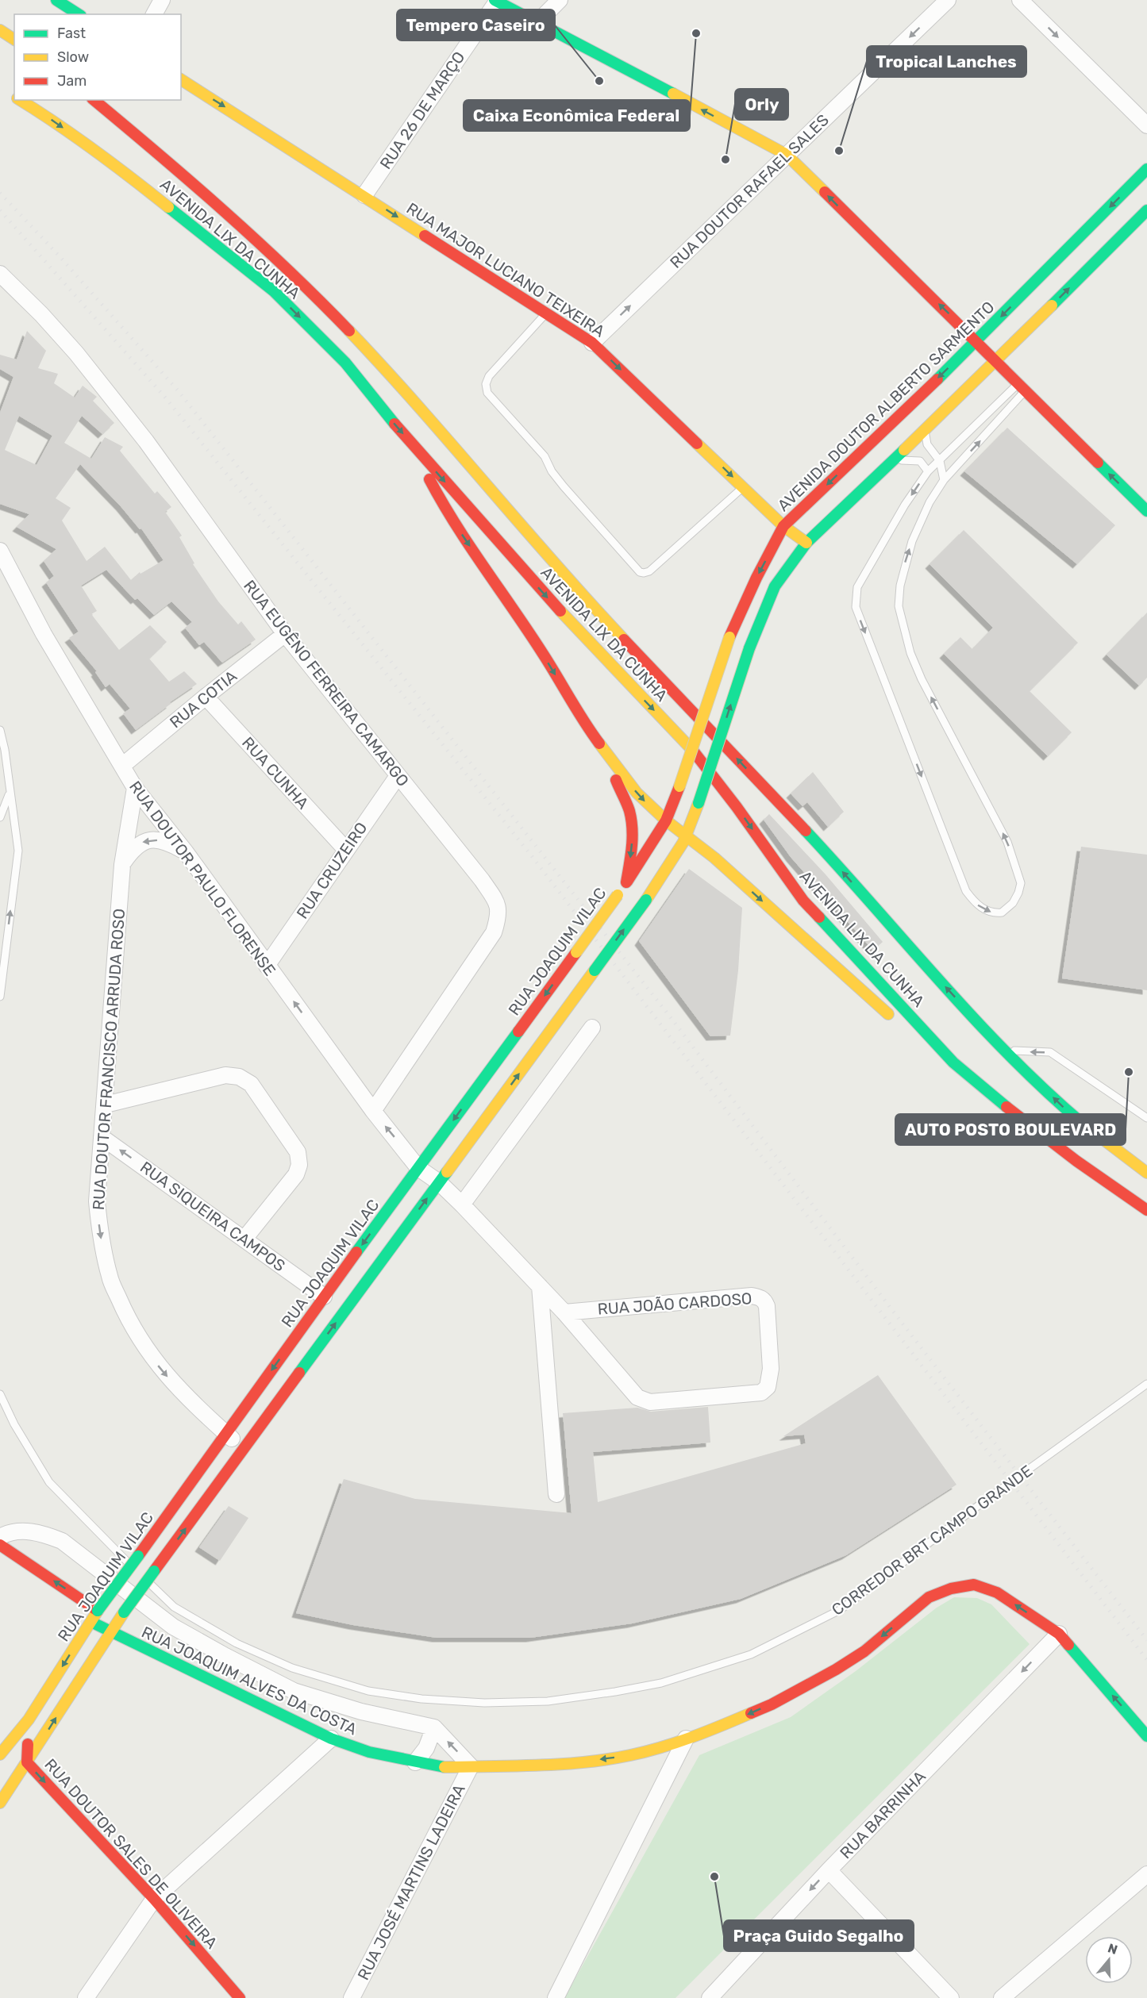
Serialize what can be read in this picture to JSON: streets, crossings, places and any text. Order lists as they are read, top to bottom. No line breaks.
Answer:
{"streets":{"main road":["AVENIDA LIX DA CUNHA","RUA MAJOR LUCIANO TEIXEIRA","AVENIDA DOUTOR ALBERTO SARMENTO","RUA JOAQUIM VILAC","RUA JOAQUIM ALVES DA COSTA","RUA DOUTOR SALES DE OLIVEIRA"],"street":["RUA 26 DE MARÇO","RUA DOUTOR RAFAEL SALES","RUA EUGÊNO FERREIRA CAMARGO","RUA COTIA","RUA CUNHA","RUA CRUZEIRO","RUA DOUTOR PAULO FLORENSE","RUA DOUTOR FRANCISCO ARRUDA ROSO","RUA SIQUEIRA CAMPOS","RUA JOÃO CARDOSO","RUA BARRINHA","RUA JOSÉ MARTINS LADEIRA"],"lane":["CORREDOR BRT CAMPO GRANDE"]},"crossings":[["RUA 26 DE MARÇO","RUA MAJOR LUCIANO TEIXEIRA"],["RUA DOUTOR RAFAEL SALES","RUA MAJOR LUCIANO TEIXEIRA"],["RUA MAJOR LUCIANO TEIXEIRA","AVENIDA DOUTOR ALBERTO SARMENTO"],["AVENIDA DOUTOR ALBERTO SARMENTO","RUA JOAQUIM VILAC"],["RUA EUGÊNO FERREIRA CAMARGO","RUA COTIA"],["RUA EUGÊNO FERREIRA CAMARGO","RUA CRUZEIRO"],["RUA EUGÊNO FERREIRA CAMARGO","RUA DOUTOR PAULO FLORENSE"],["RUA COTIA","RUA CUNHA"],["RUA COTIA","RUA DOUTOR PAULO FLORENSE"],["RUA CUNHA","RUA CRUZEIRO"],["RUA CRUZEIRO","RUA DOUTOR PAULO FLORENSE"],["RUA DOUTOR PAULO FLORENSE","RUA JOAQUIM VILAC"],["RUA DOUTOR PAULO FLORENSE","RUA DOUTOR FRANCISCO ARRUDA ROSO"],["RUA DOUTOR PAULO FLORENSE","RUA JOÃO CARDOSO"],["RUA JOAQUIM VILAC","RUA DOUTOR FRANCISCO ARRUDA ROSO"],["RUA JOAQUIM VILAC","RUA SIQUEIRA CAMPOS"],["RUA JOAQUIM VILAC","RUA JOAQUIM ALVES DA COSTA"],["RUA JOAQUIM VILAC","RUA DOUTOR SALES DE OLIVEIRA"],["RUA DOUTOR FRANCISCO ARRUDA ROSO","RUA SIQUEIRA CAMPOS"],["RUA JOAQUIM ALVES DA COSTA","RUA BARRINHA"],["RUA JOAQUIM ALVES DA COSTA","RUA JOSÉ MARTINS LADEIRA"]],"one_way":["RUA MAJOR LUCIANO TEIXEIRA","RUA DOUTOR FRANCISCO ARRUDA ROSO","RUA SIQUEIRA CAMPOS","RUA JOAQUIM ALVES DA COSTA","RUA BARRINHA","RUA DOUTOR SALES DE OLIVEIRA"],"places":["Caixa Econômica Federal","Tempero Caseiro","Tropical Lanches","Orly","AUTO POSTO BOULEVARD","Praça Guido Segalho"],"legend":["Fast","Slow","Jam"],"north":"top"}
